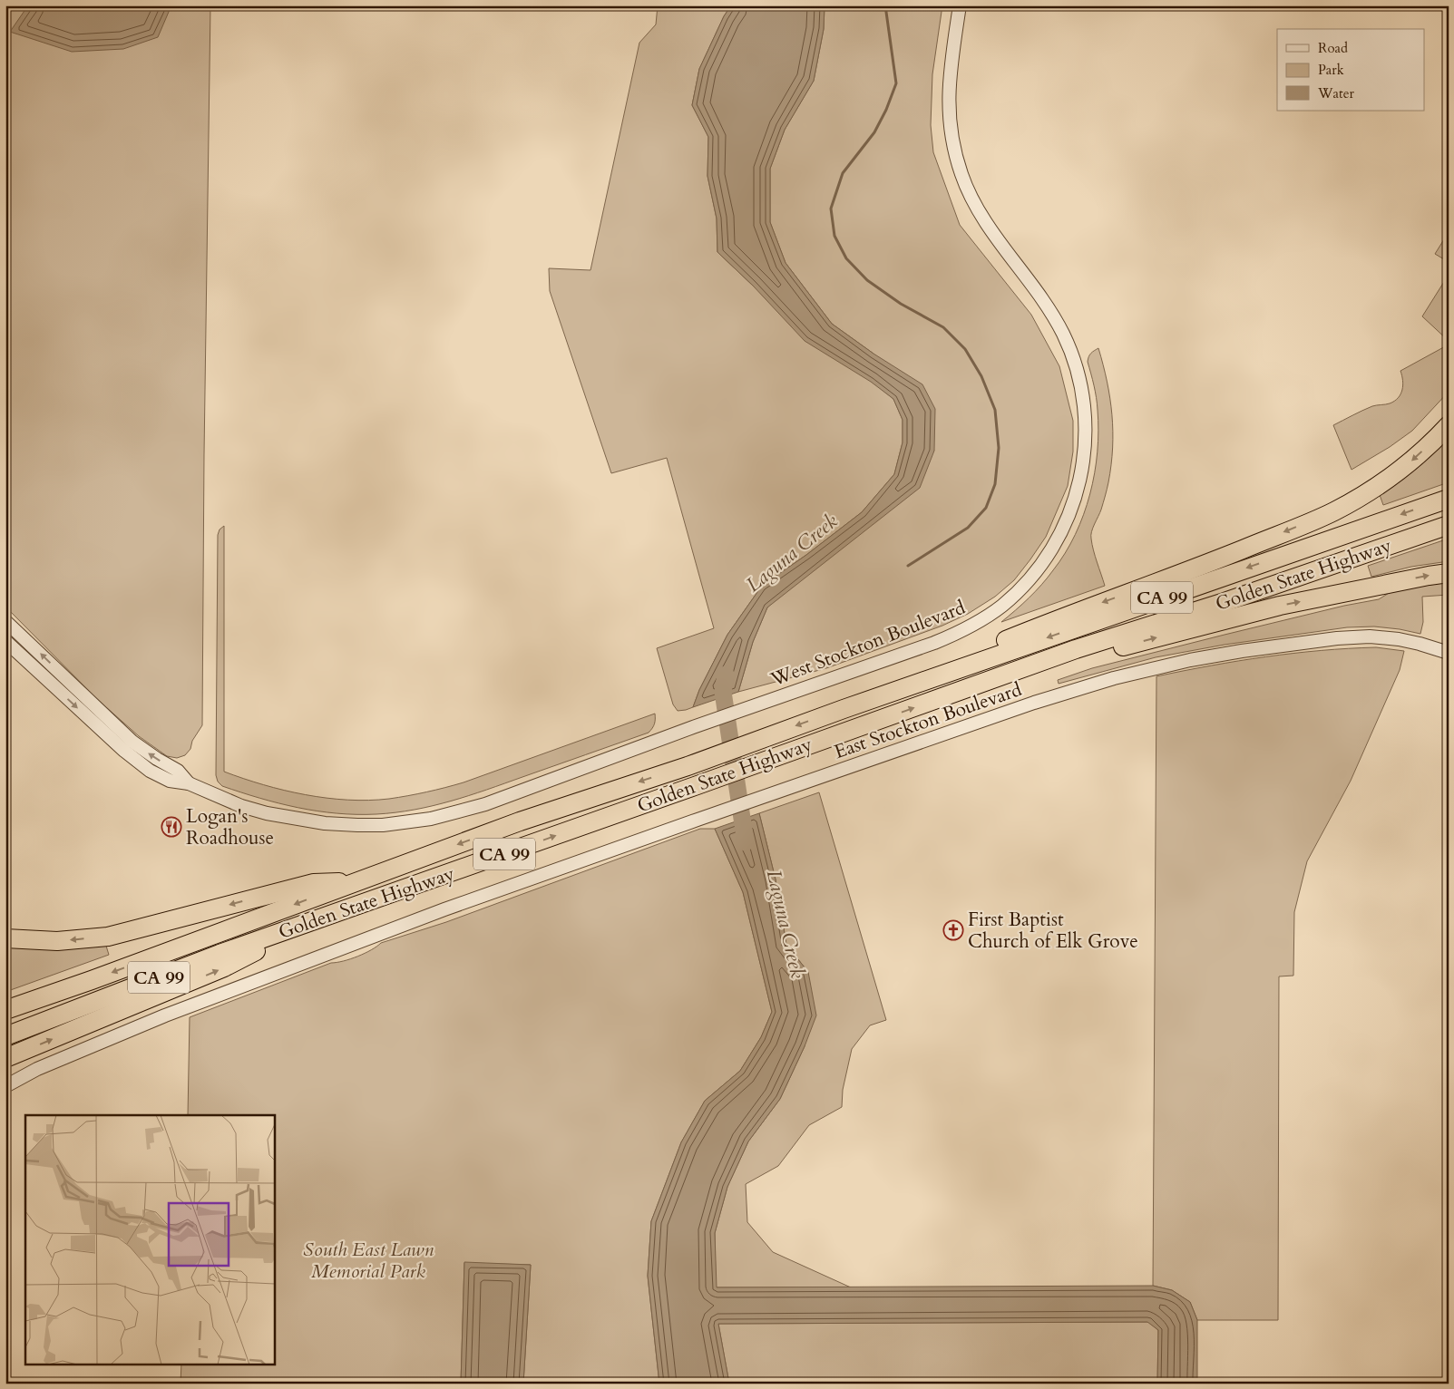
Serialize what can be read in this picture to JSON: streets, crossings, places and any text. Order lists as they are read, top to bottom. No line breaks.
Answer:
{"streets":{"highway":["Golden State Highway","CA 99"],"street":["West Stockton Boulevard","East Stockton Boulevard"]},"water":["Laguna Creek"],"parks":["South East Lawn Memorial Park"],"places":{"restaurant":["Logan's Roadhouse"],"church":["First Baptist Church of Elk Grove"]},"legend":["Road","Park","Water"]}
